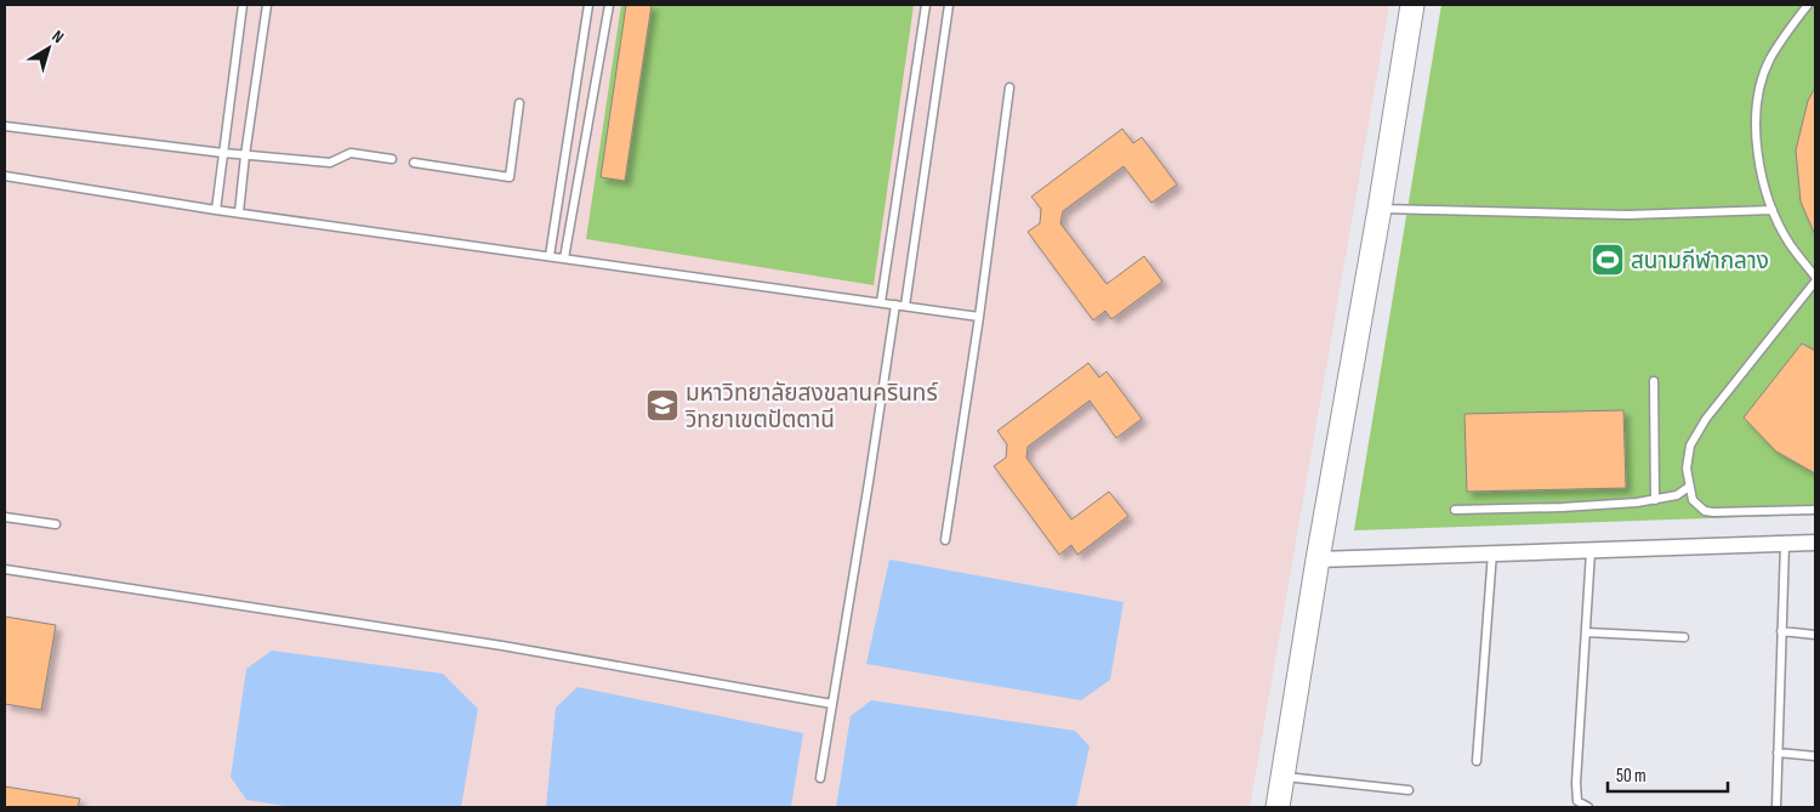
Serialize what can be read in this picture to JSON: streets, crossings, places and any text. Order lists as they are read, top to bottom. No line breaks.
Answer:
{"places":{"sports":["สนามกีฬากลาง"],"school or university":["มหาวิทยาลัยสงขลานครินทร์ วิทยาเขตปัตตานี"]},"scale_bar":"50 m","north":"top right"}
